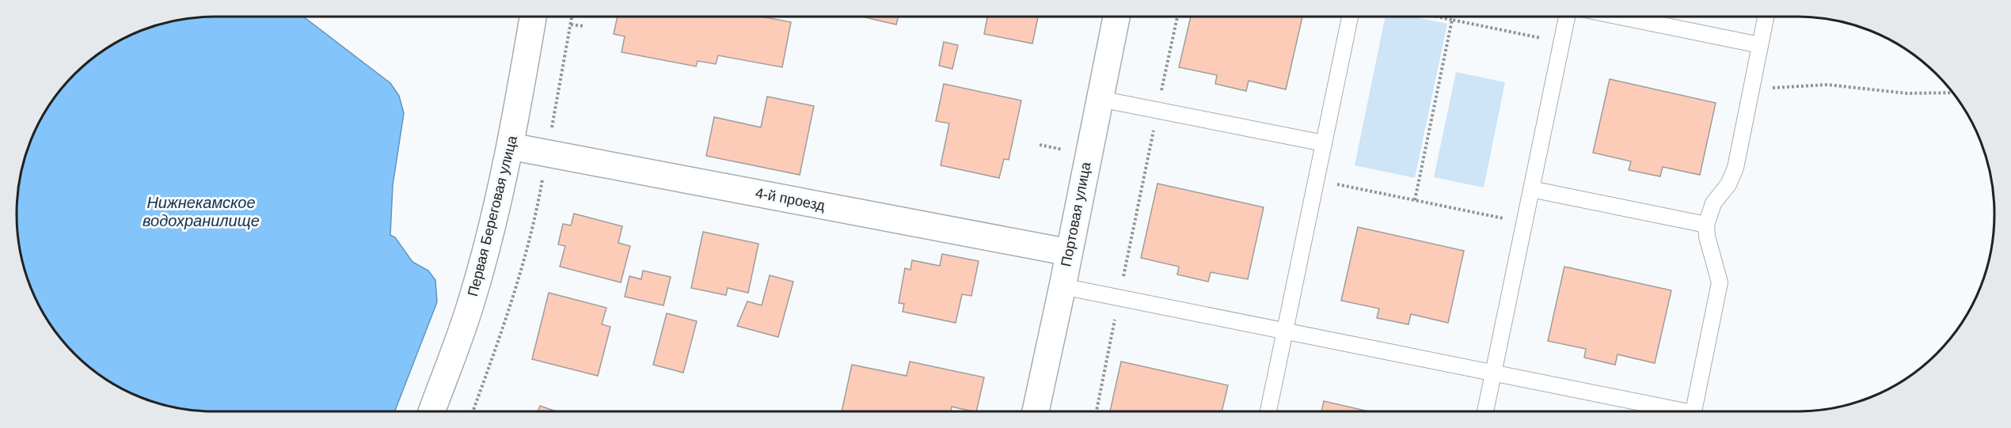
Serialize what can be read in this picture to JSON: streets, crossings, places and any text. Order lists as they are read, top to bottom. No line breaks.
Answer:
{"streets":{"street":["4-й проезд","Портовая улица","Первая Береговая улица"]},"crossings":[["4-й проезд","Портовая улица"],["4-й проезд","Первая Береговая улица"]],"water":["Нижнекамское водохранилище"]}
